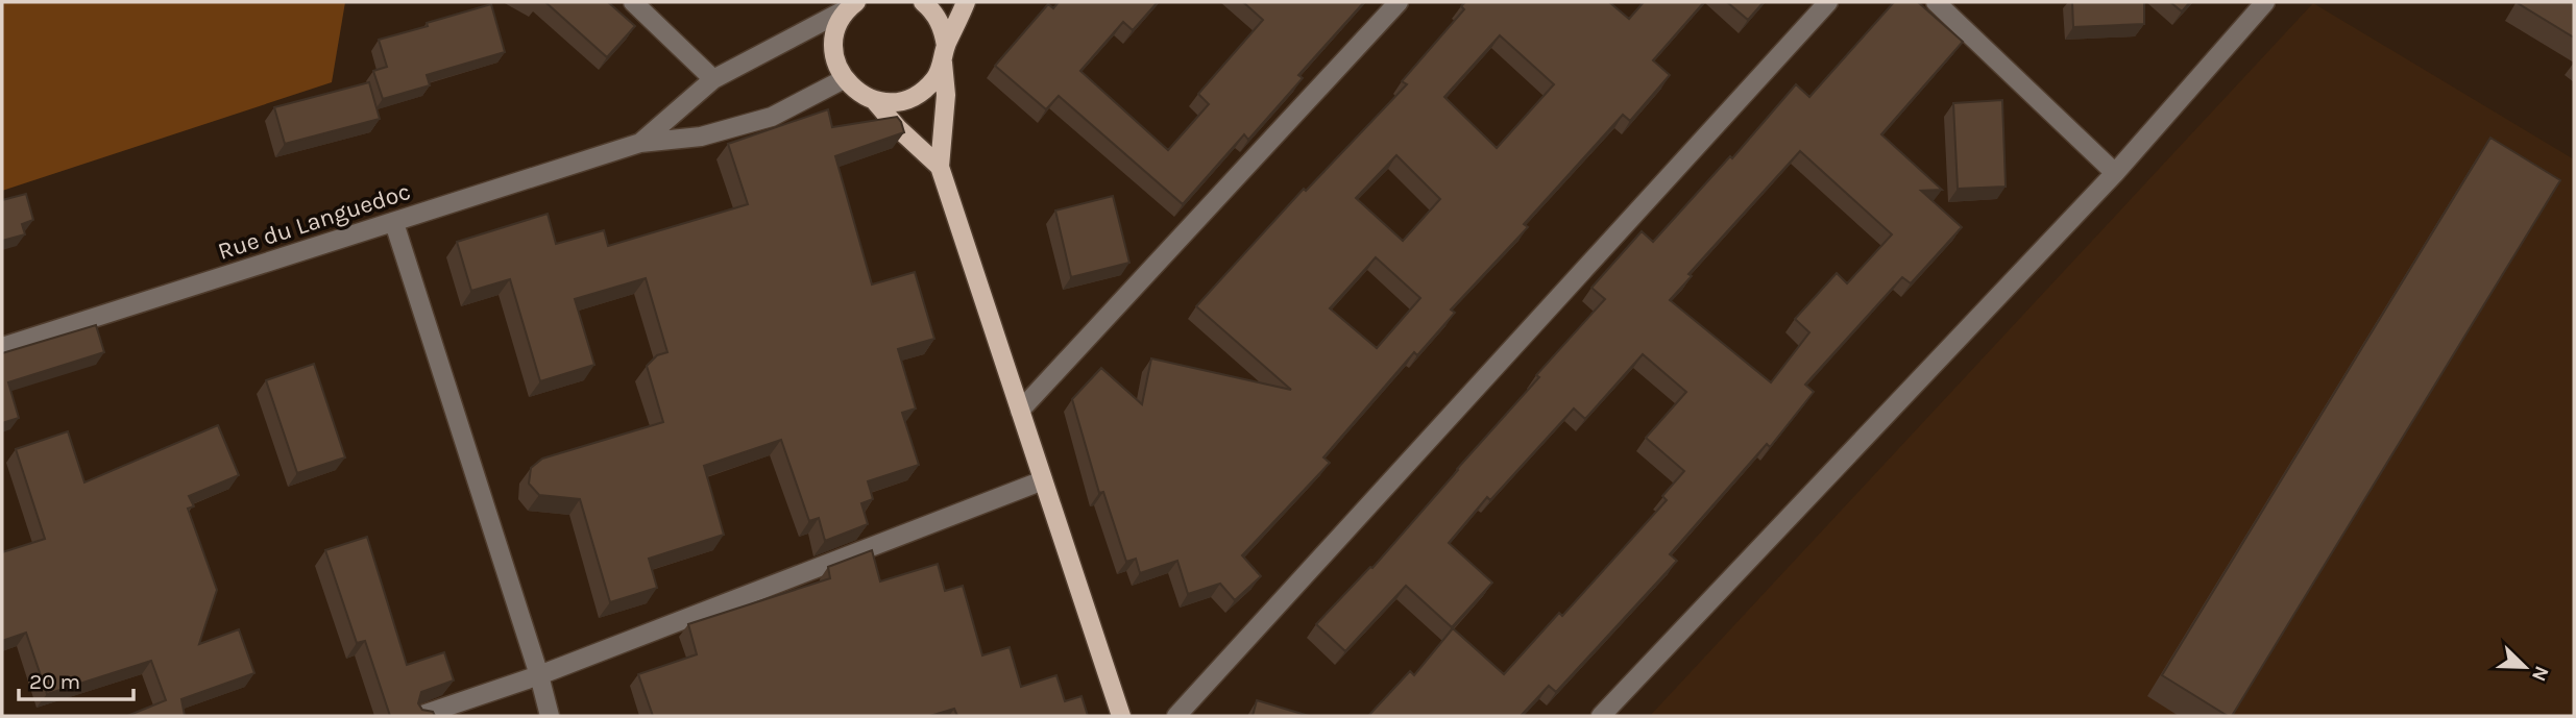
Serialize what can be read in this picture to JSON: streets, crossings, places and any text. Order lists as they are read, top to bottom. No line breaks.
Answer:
{"streets":{"street":["Rue du Languedoc"]},"scale_bar":"20 m","north":"bottom right"}
